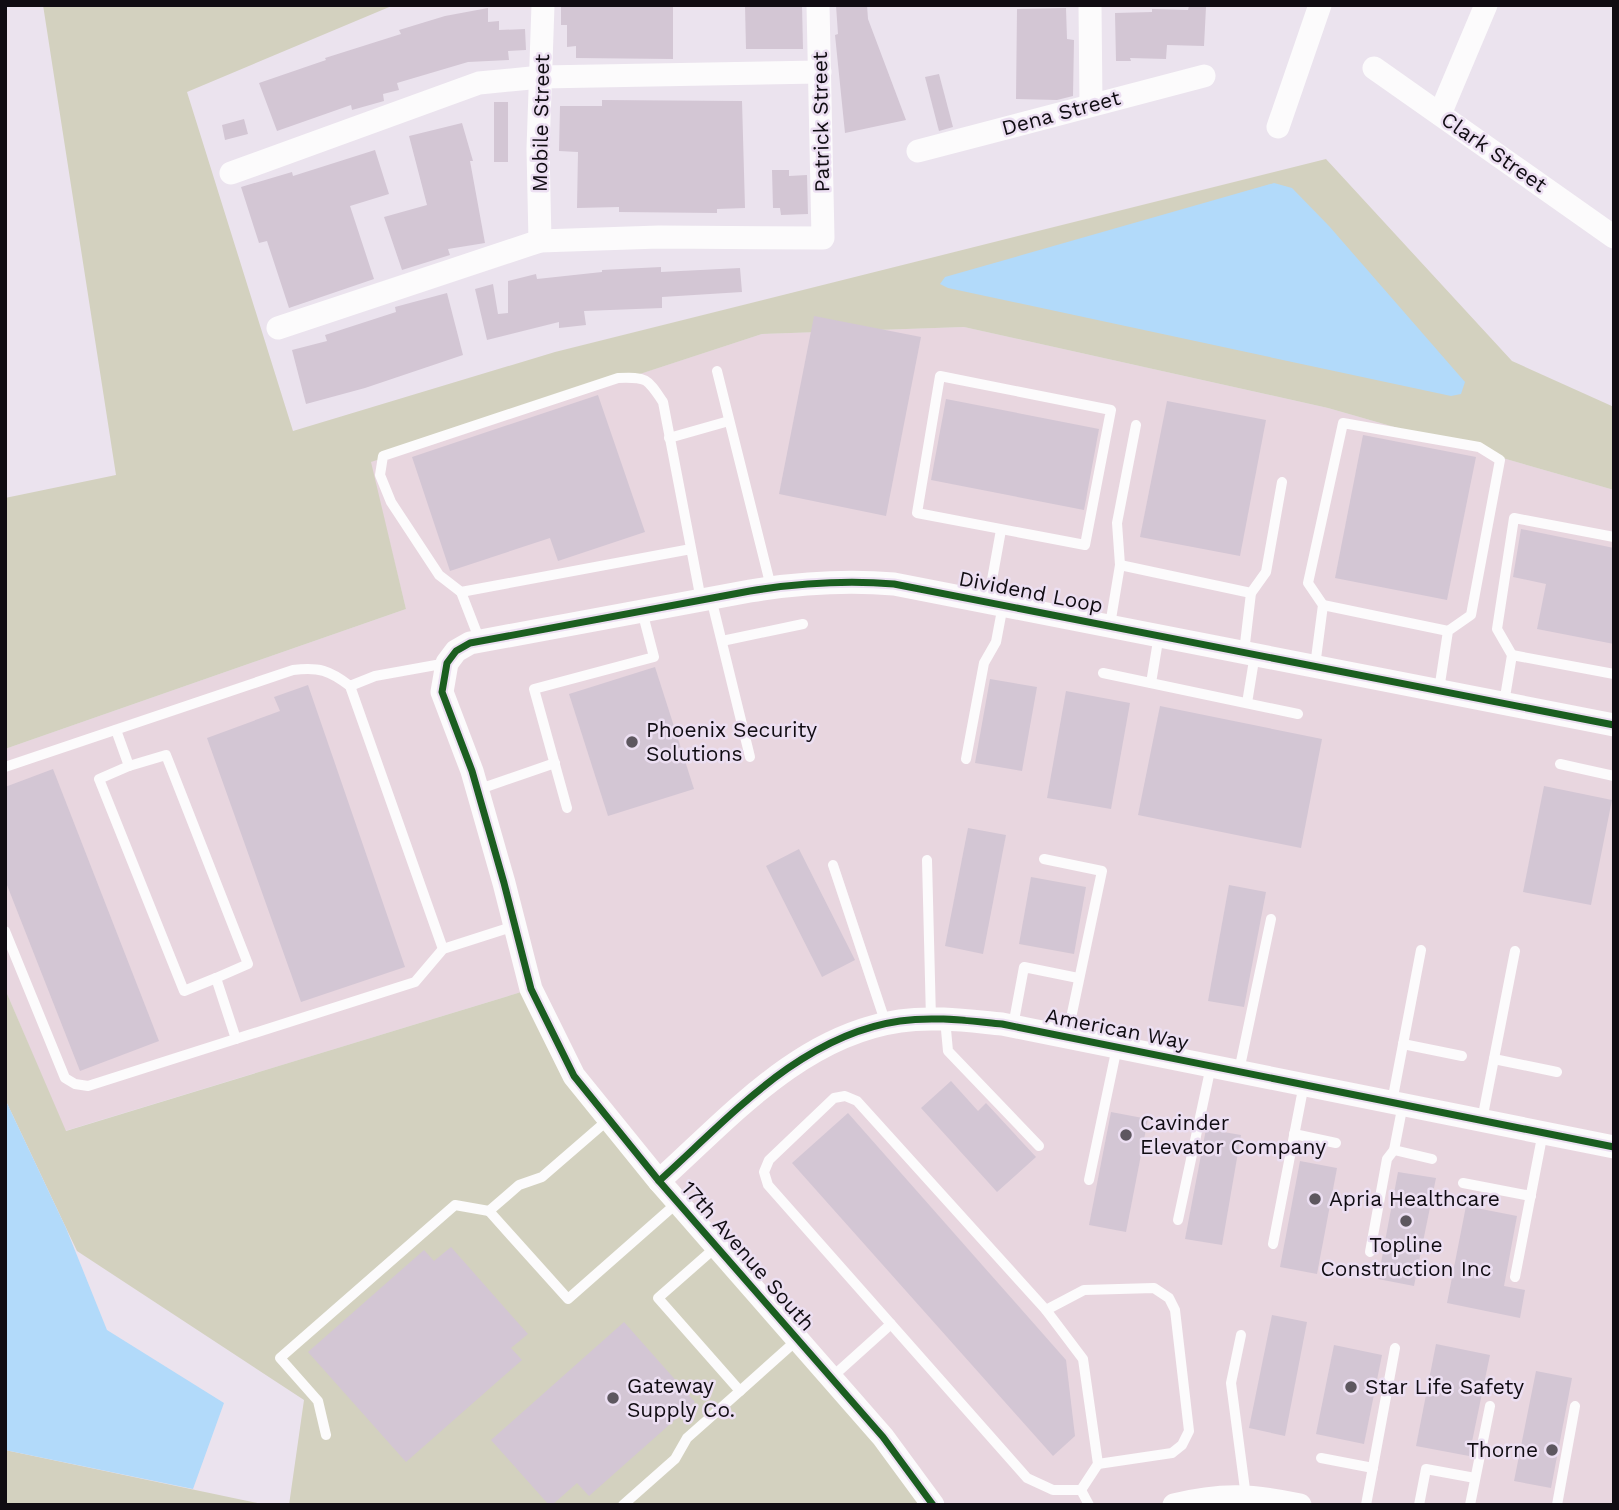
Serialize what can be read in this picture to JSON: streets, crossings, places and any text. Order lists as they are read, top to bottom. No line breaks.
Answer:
{"streets":{"street":["Dena Street","Patrick Street","Mobile Street","Clark Street","Dividend Loop","American Way","17th Avenue South"]},"crossings":[["Patrick Street","Mobile Street"],["Dividend Loop","17th Avenue South"],["American Way","17th Avenue South"]],"places":["Phoenix Security Solutions","Cavinder Elevator Company","Apria Healthcare","Topline Construction Inc","Star Life Safety","Gateway Supply Co.","Thorne"]}
